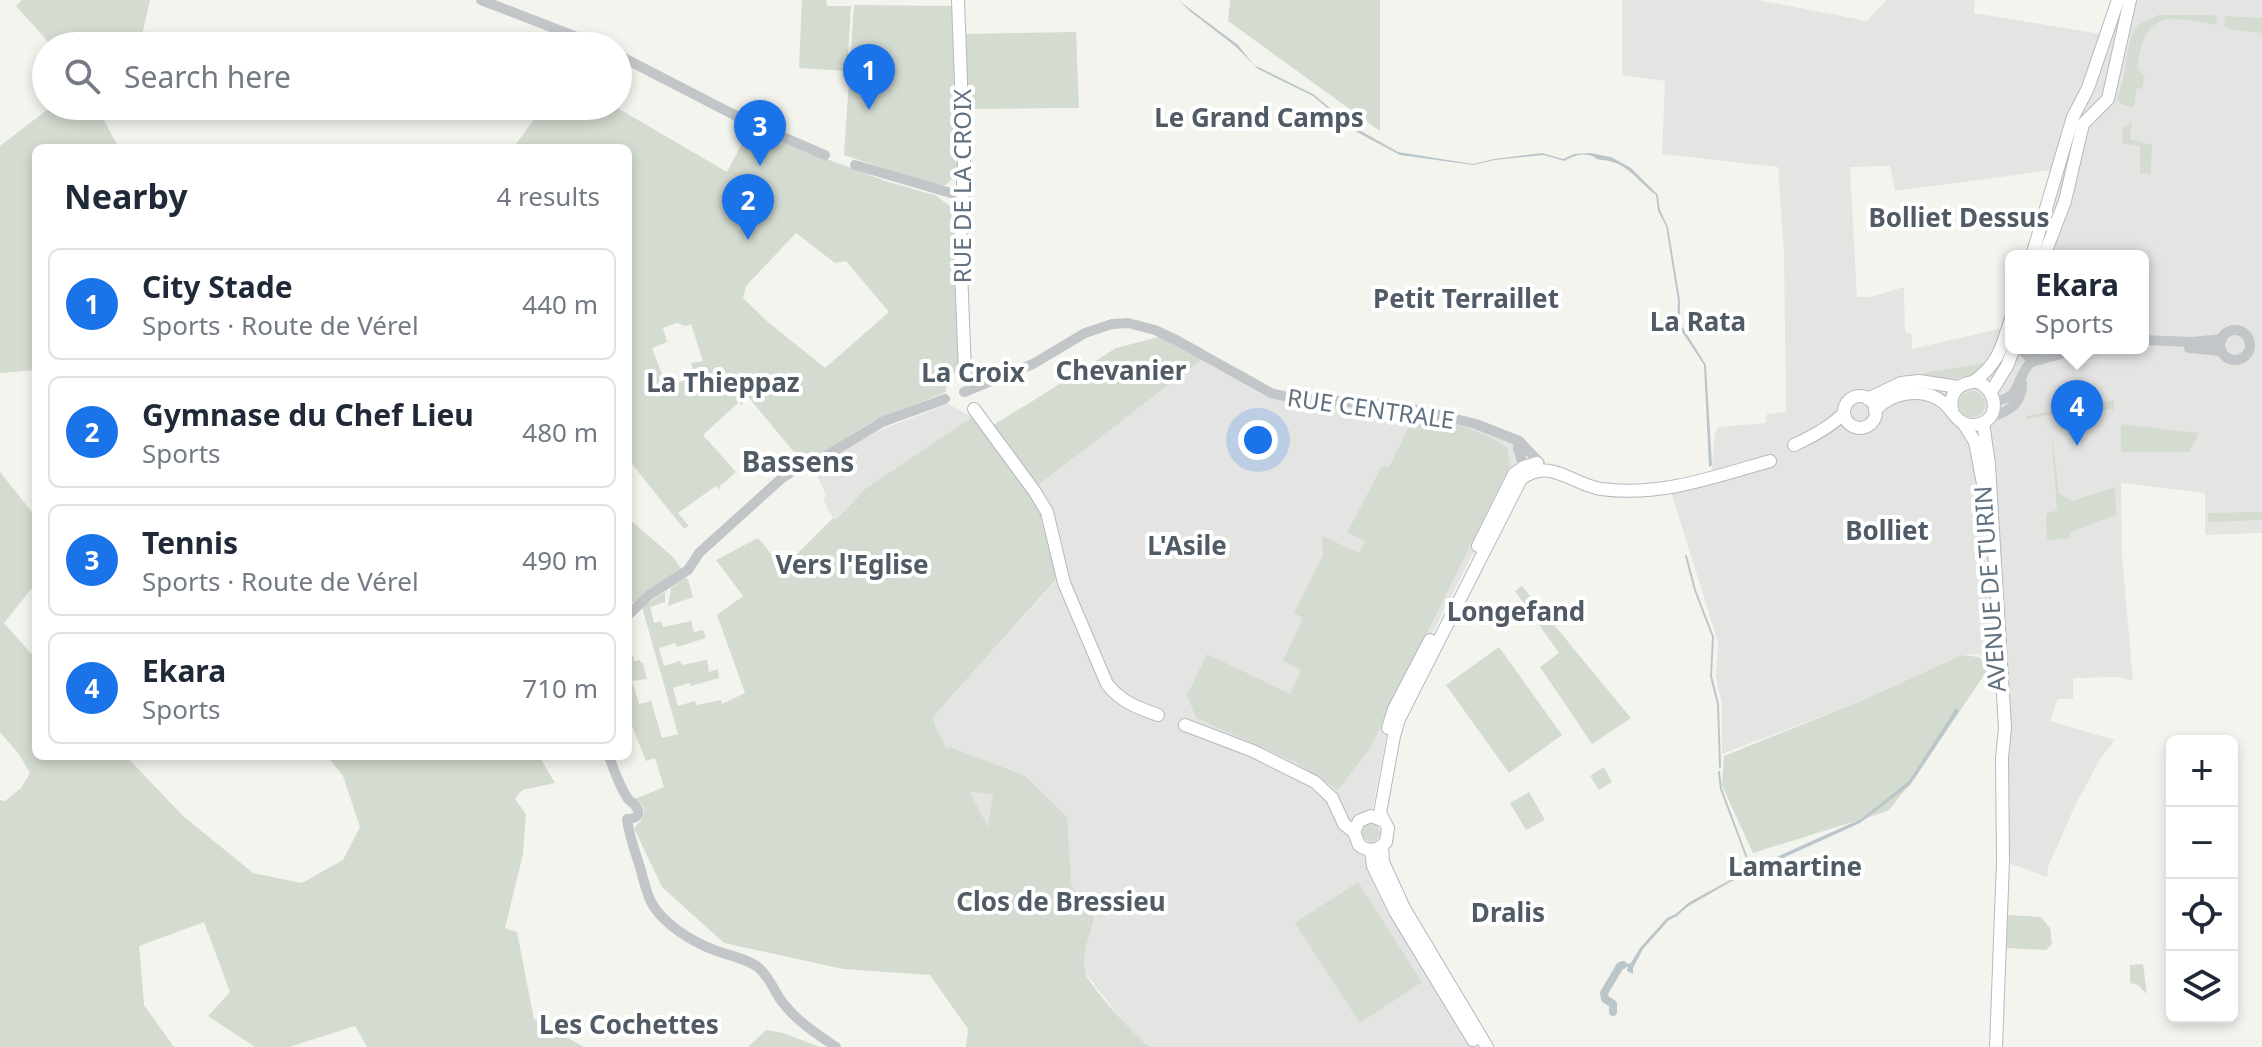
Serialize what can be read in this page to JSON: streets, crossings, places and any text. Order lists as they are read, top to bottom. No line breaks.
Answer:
{"streets":{"main road":["RUE DE LA CROIX","AVENUE DE TURIN"],"street":["RUE CENTRALE"]},"districts":["Le Grand Camps","Bolliet Dessus","Petit Terraillet","La Rata","Chevanier","La Croix","La Thieppaz","Bassens","Bolliet","L'Asile","Vers l'Eglise","Longefand","Lamartine","Clos de Bressieu","Dralis","Les Cochettes"],"page":{"search":"Search here","pins":["1","3","2","4"],"heading":["Nearby","4 results"],"list":[{"mark":"1","name":"City Stade","note":"Sports · Route de Vérel","value":"440 m"},{"mark":"2","name":"Gymnase du Chef Lieu","note":"Sports","value":"480 m"},{"mark":"3","name":"Tennis","note":"Sports · Route de Vérel","value":"490 m"},{"mark":"4","name":"Ekara","note":"Sports","value":"710 m"}],"popup":["Ekara","Sports"],"map_buttons":["+","−"]}}
